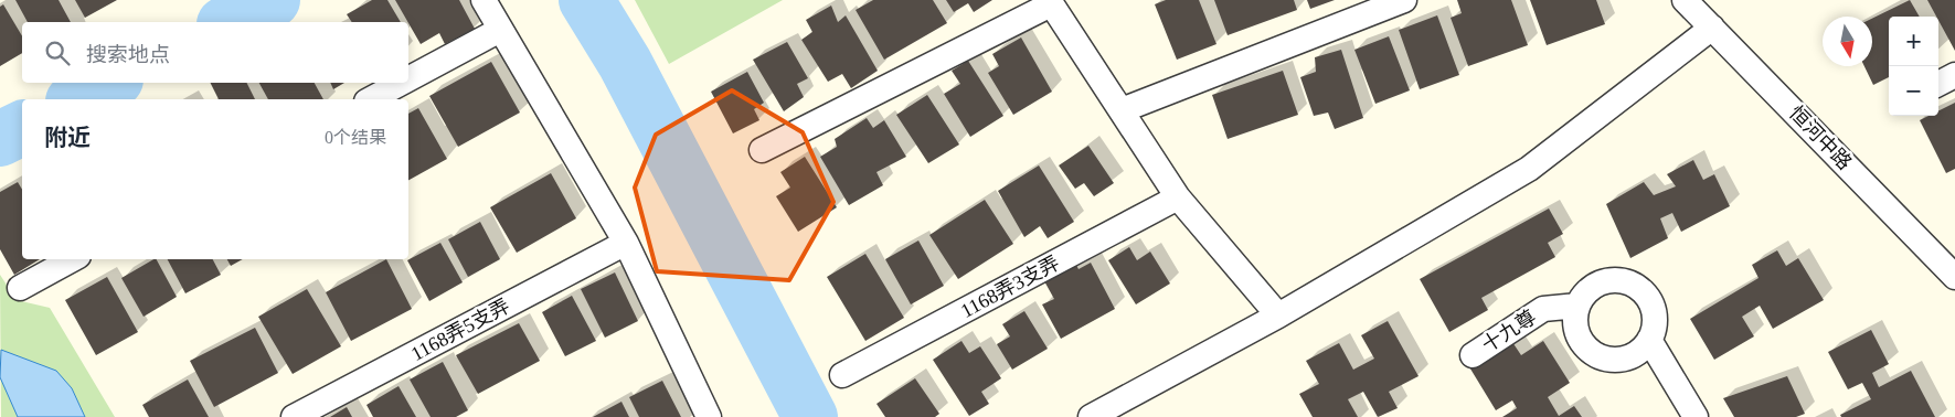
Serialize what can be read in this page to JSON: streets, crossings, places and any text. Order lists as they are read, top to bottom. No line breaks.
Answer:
{"streets":{"street":["恒河中路","1168弄3支弄","1168弄5支弄","十九尊"]},"north":"bottom","page":{"map_buttons":["+","−"],"search":"搜索地点","heading":["附近","0个结果"]}}
